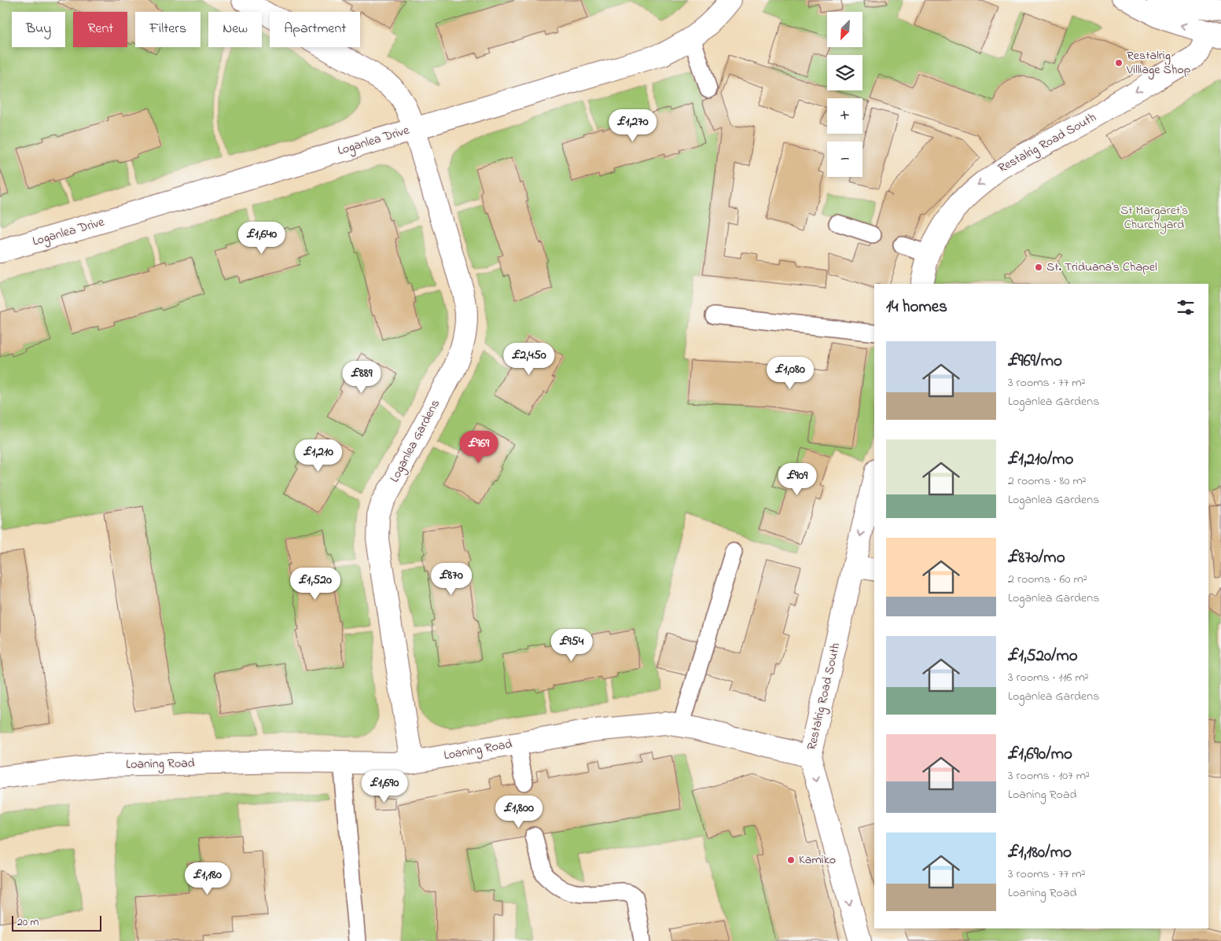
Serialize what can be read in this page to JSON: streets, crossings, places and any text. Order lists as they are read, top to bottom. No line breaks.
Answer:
{"streets":{"street":["Loganlea Drive","Restalrig Road South","Loganlea Gardens","Loaning Road"]},"crossings":[["Loganlea Drive","Loganlea Gardens"],["Restalrig Road South","Loaning Road"],["Loganlea Gardens","Loaning Road"]],"one_way":["Restalrig Road South"],"parks":["St Margaret's Churchyard"],"places":["Restalrig Villiage Shop","St. Triduana's Chapel","Kamiko"],"scale_bar":"20 m","north":"bottom left","page":{"map_buttons":["+","−"],"chip":["Buy","Rent","Filters","New","Apartment"],"price":["£1,270","£1,640","£2,450","£1,080","£889","£969","£1,210","£909","£870","£1,520","£954","£1,690","£1,800","£1,180"],"heading":"14 homes","list":[{"name":"£969/mo","note":"3 rooms · 77 m² · Loganlea Gardens"},{"name":"£1,210/mo","note":"2 rooms · 80 m² · Loganlea Gardens"},{"name":"£870/mo","note":"2 rooms · 60 m² · Loganlea Gardens"},{"name":"£1,520/mo","note":"3 rooms · 116 m² · Loganlea Gardens"},{"name":"£1,690/mo","note":"3 rooms · 107 m² · Loaning Road"},{"name":"£1,180/mo","note":"3 rooms · 77 m² · Loaning Road"}],"scale":"20 m"}}
